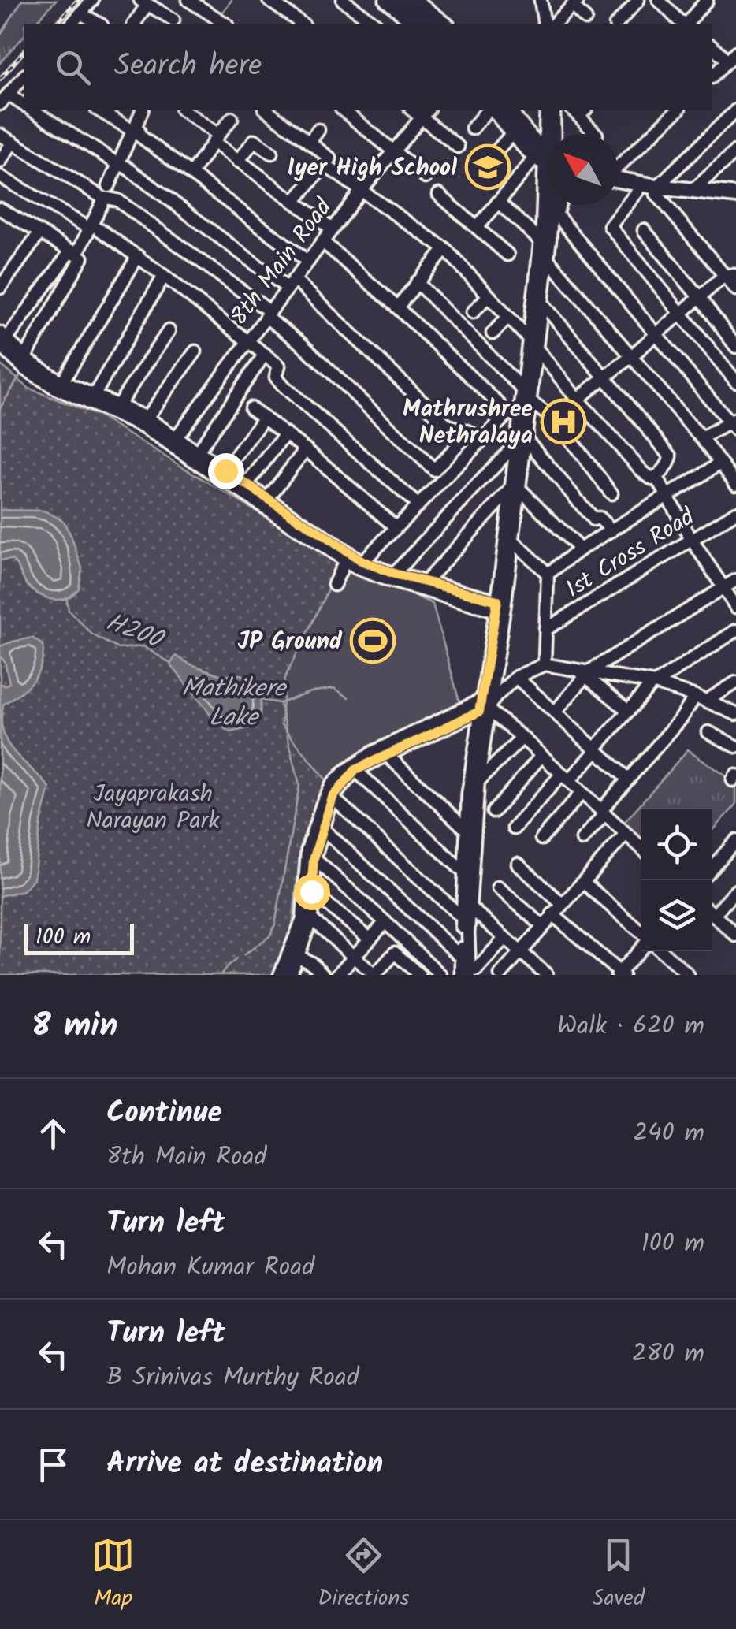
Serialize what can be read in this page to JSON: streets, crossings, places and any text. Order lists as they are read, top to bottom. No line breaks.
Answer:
{"streets":{"street":["8th Main Road","1st Cross Road"]},"water":["H200","Mathikere Lake"],"parks":["Jayaprakash Narayan Park"],"places":{"school or university":["Iyer High School"],"hospital":["Mathrushree Nethralaya"],"sports":["JP Ground"]},"scale_bar":"100 m","north":"top left","page":{"search":"Search here","scale":"100 m","heading":["8 min","Walk · 620 m"],"list":[["Continue","8th Main Road","240 m"],["Turn left","Mohan Kumar Road","100 m"],["Turn left","B Srinivas Murthy Road","280 m"],"Arrive at destination"],"nav":["Map","Directions","Saved"]}}
